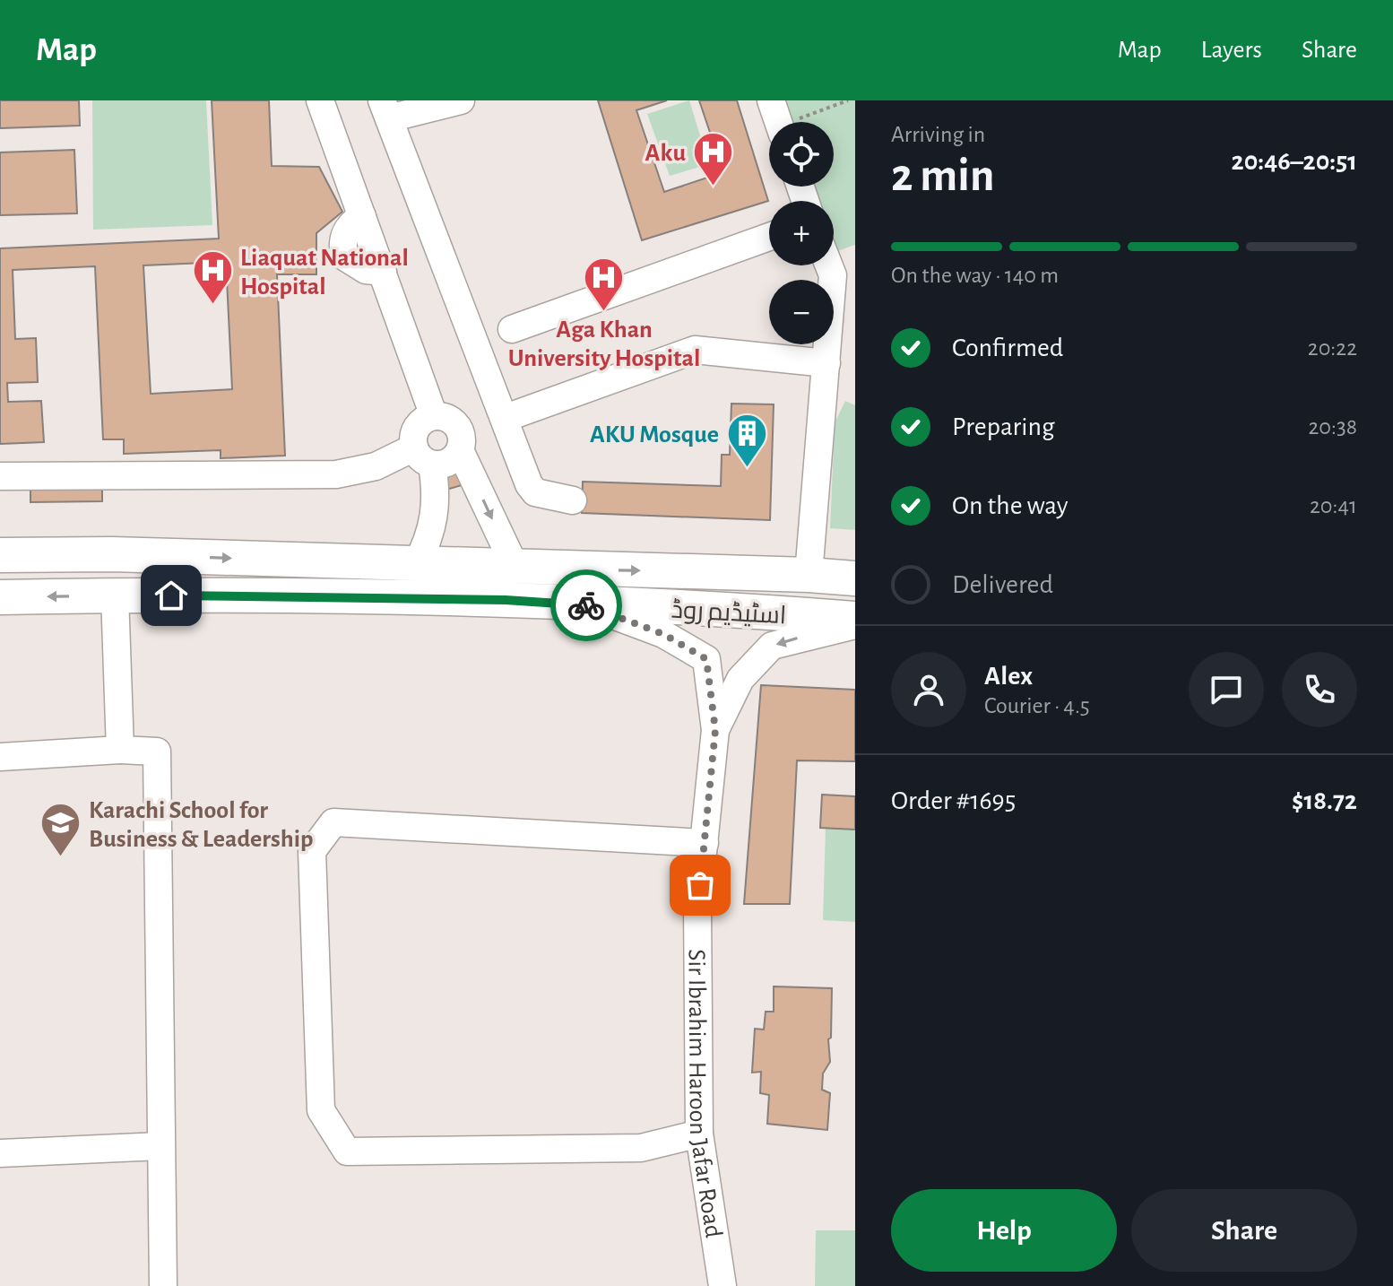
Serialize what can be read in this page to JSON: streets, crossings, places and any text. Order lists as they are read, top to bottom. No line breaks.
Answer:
{"streets":{"main road":["اسٹیڈیم روڈ"],"street":["Sir Ibrahim Haroon Jafar Road"]},"places":{"hospital":["Aku","Liaquat National Hospital","Aga Khan University Hospital"],"building":["AKU Mosque"],"school or university":["Karachi School for Business & Leadership"]},"page":{"header":"Map","nav":["Map","Layers","Share"],"heading":["2 min","Arriving in","20:46–20:51"],"panel":["Alex","Courier · 4.5","Order #1695","$18.72"],"map_buttons":["+","−"],"bar":"On the way · 140 m","list":[["Confirmed","20:22"],["Preparing","20:38"],["On the way","20:41"],"Delivered"],"buttons":["Help","Share"]}}
